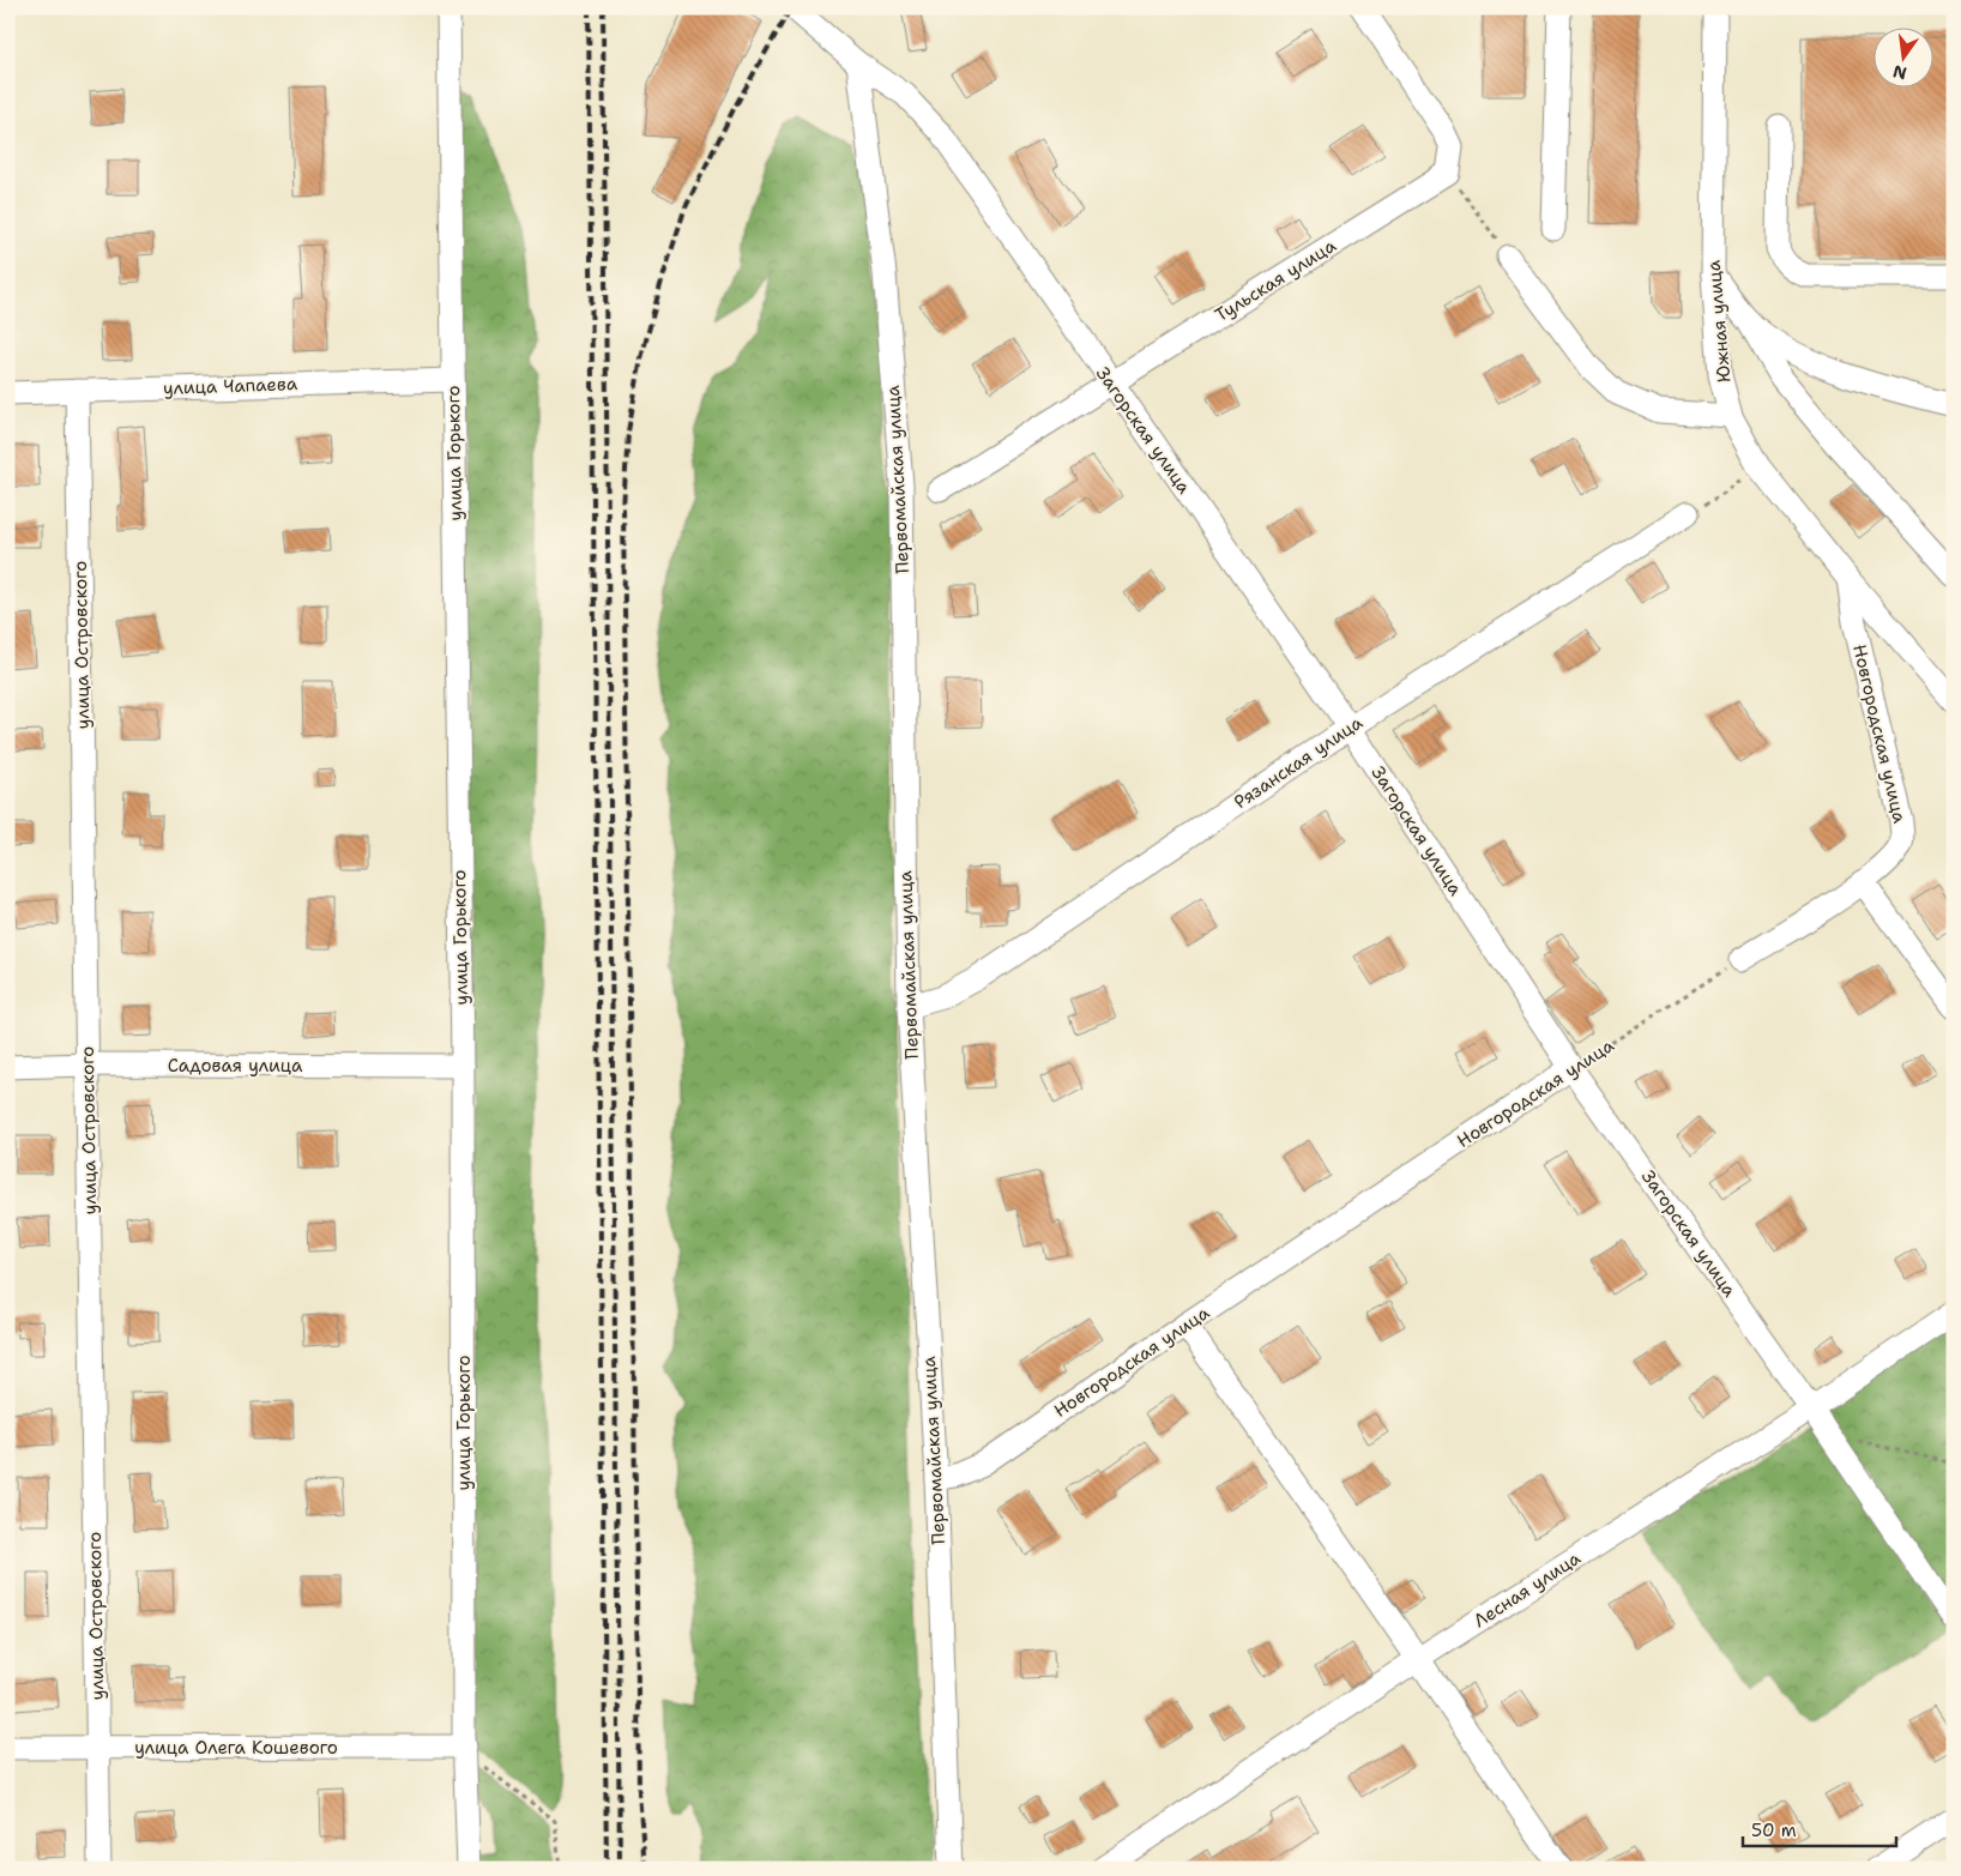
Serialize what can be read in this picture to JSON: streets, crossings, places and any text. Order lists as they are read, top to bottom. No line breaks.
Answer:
{"streets":{"street":["Тульская улица","Южная улица","улица Чапаева","Загорская улица","улица Горького","Первомайская улица","улица Островского","Новгородская улица","Рязанская улица","Садовая улица","Лесная улица","улица Олега Кошевого"]},"crossings":[["Тульская улица","Загорская улица"],["Южная улица","Новгородская улица"],["улица Чапаева","улица Горького"],["улица Чапаева","улица Островского"],["Загорская улица","Первомайская улица"],["Загорская улица","Новгородская улица"],["Загорская улица","Рязанская улица"],["Загорская улица","Лесная улица"],["улица Горького","Садовая улица"],["улица Горького","улица Олега Кошевого"],["Первомайская улица","Новгородская улица"],["Первомайская улица","Рязанская улица"],["улица Островского","Садовая улица"],["улица Островского","улица Олега Кошевого"]],"scale_bar":"50 m","north":"bottom"}
